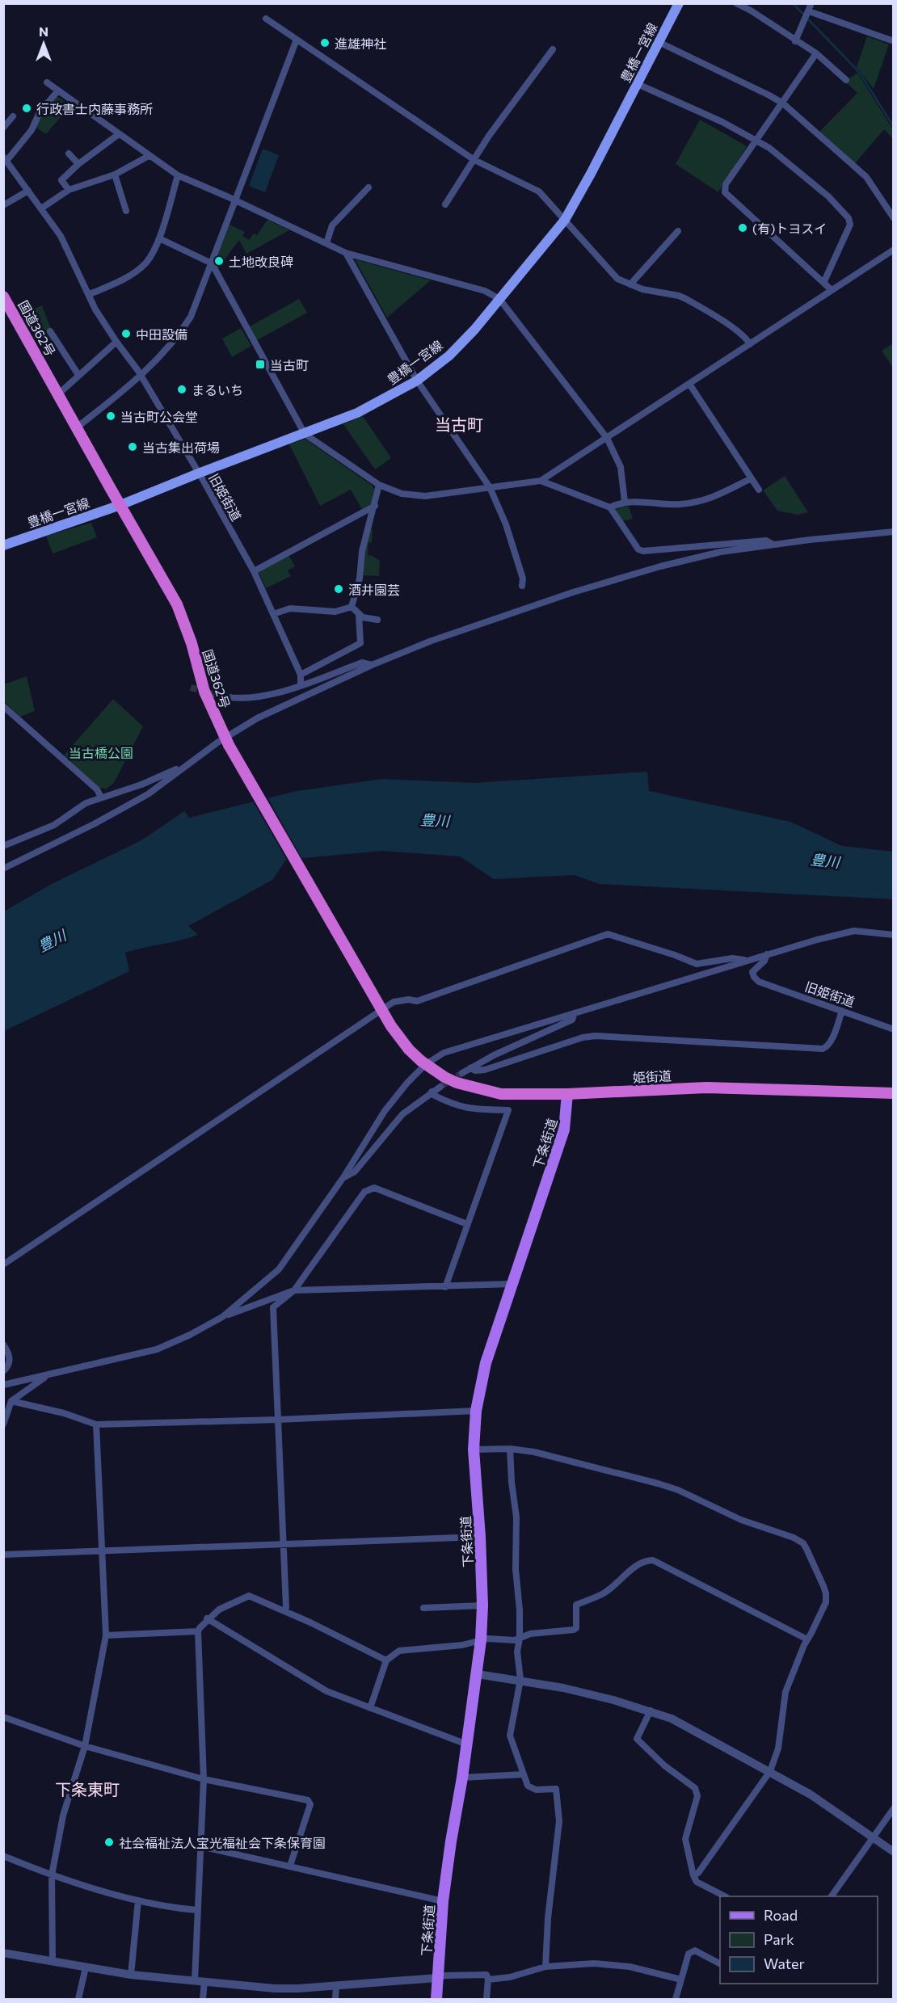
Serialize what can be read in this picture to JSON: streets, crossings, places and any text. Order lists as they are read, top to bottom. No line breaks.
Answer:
{"streets":{"highway":["国道362号","姫街道"],"main road":["豊橋一宮線","下条街道"],"street":["旧姫街道"]},"crossings":[["豊橋一宮線","国道362号"],["豊橋一宮線","旧姫街道"],["国道362号","姫街道"],["姫街道","下条街道"]],"districts":["当古町","下条東町"],"water":["豊川"],"parks":["当古橋公園"],"places":{"other":["進雄神社","行政書士内藤事務所","(有)トヨスイ","土地改良碑","中田設備","まるいち","当古町公会堂","当古集出荷場","酒井園芸","社会福祉法人宝光福祉会下条保育園"],"transit":["当古町"]},"legend":["Road","Park","Water"],"north":"top"}
